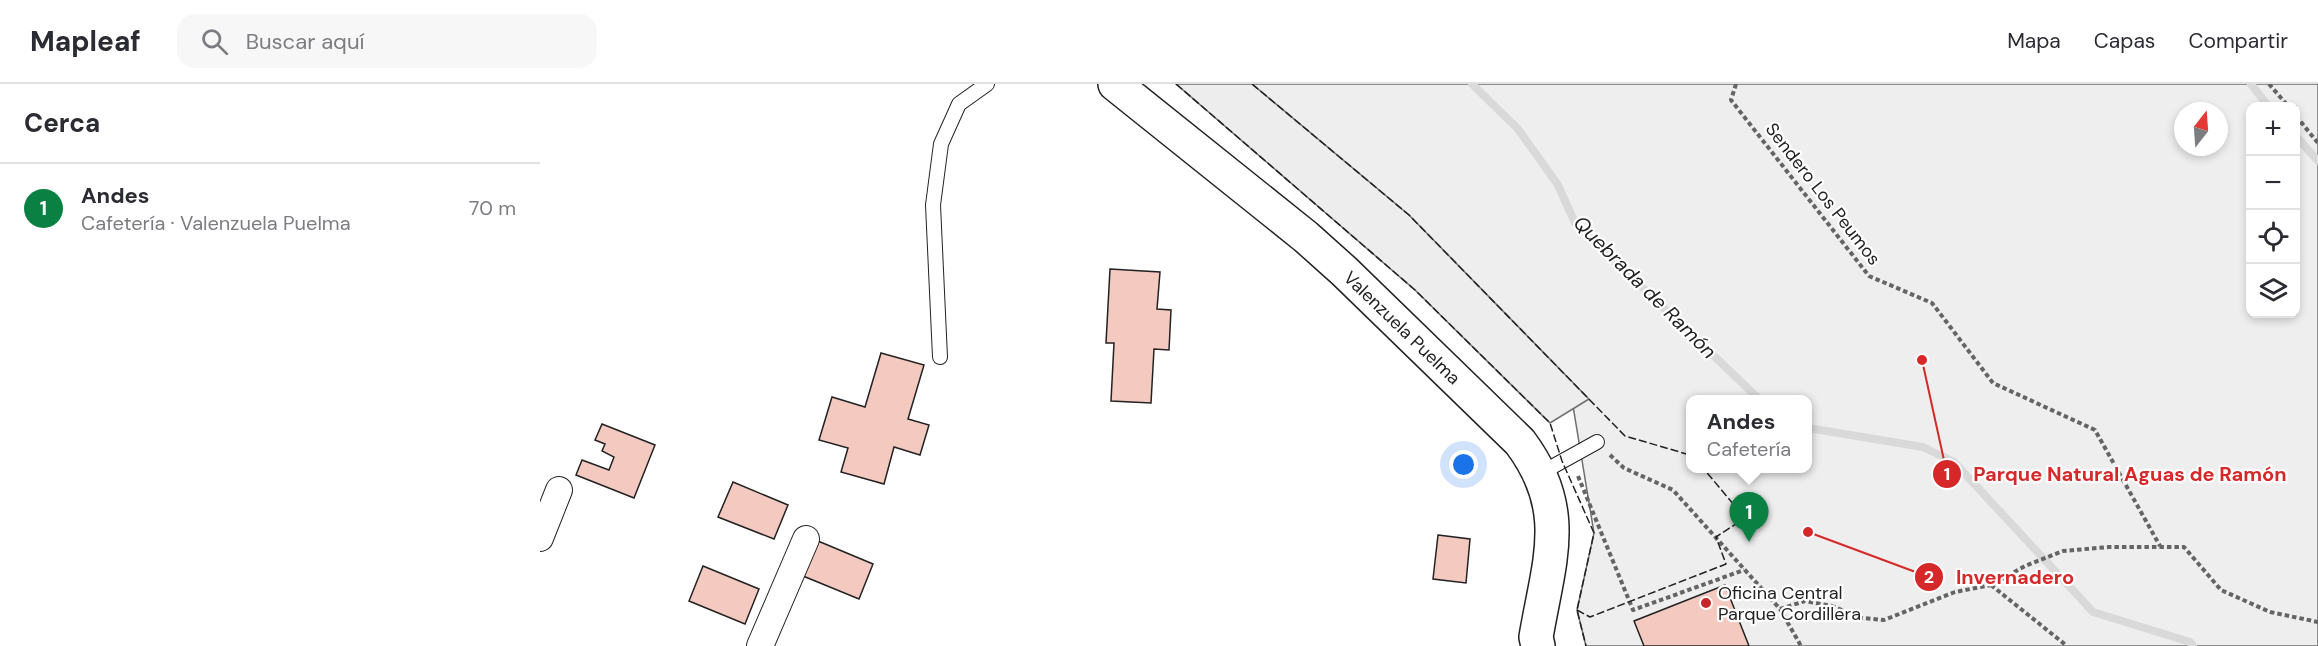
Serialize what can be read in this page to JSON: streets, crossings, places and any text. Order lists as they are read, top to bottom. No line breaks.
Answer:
{"streets":{"street":["Valenzuela Puelma"],"path":["Sendero Los Peumos"]},"water":["Quebrada de Ramón"],"places":["Parque Natural Aguas de Ramón","Invernadero","Oficina Central Parque Cordillera"],"north":"top","page":{"header":"Mapleaf","search":"Buscar aquí","nav":["Mapa","Capas","Compartir"],"heading":"Cerca","map_buttons":["+","−"],"list":[{"mark":"1","name":"Andes","note":"Cafetería · Valenzuela Puelma","value":"70 m"}],"popup":["Andes","Cafetería"],"pins":"1"}}
